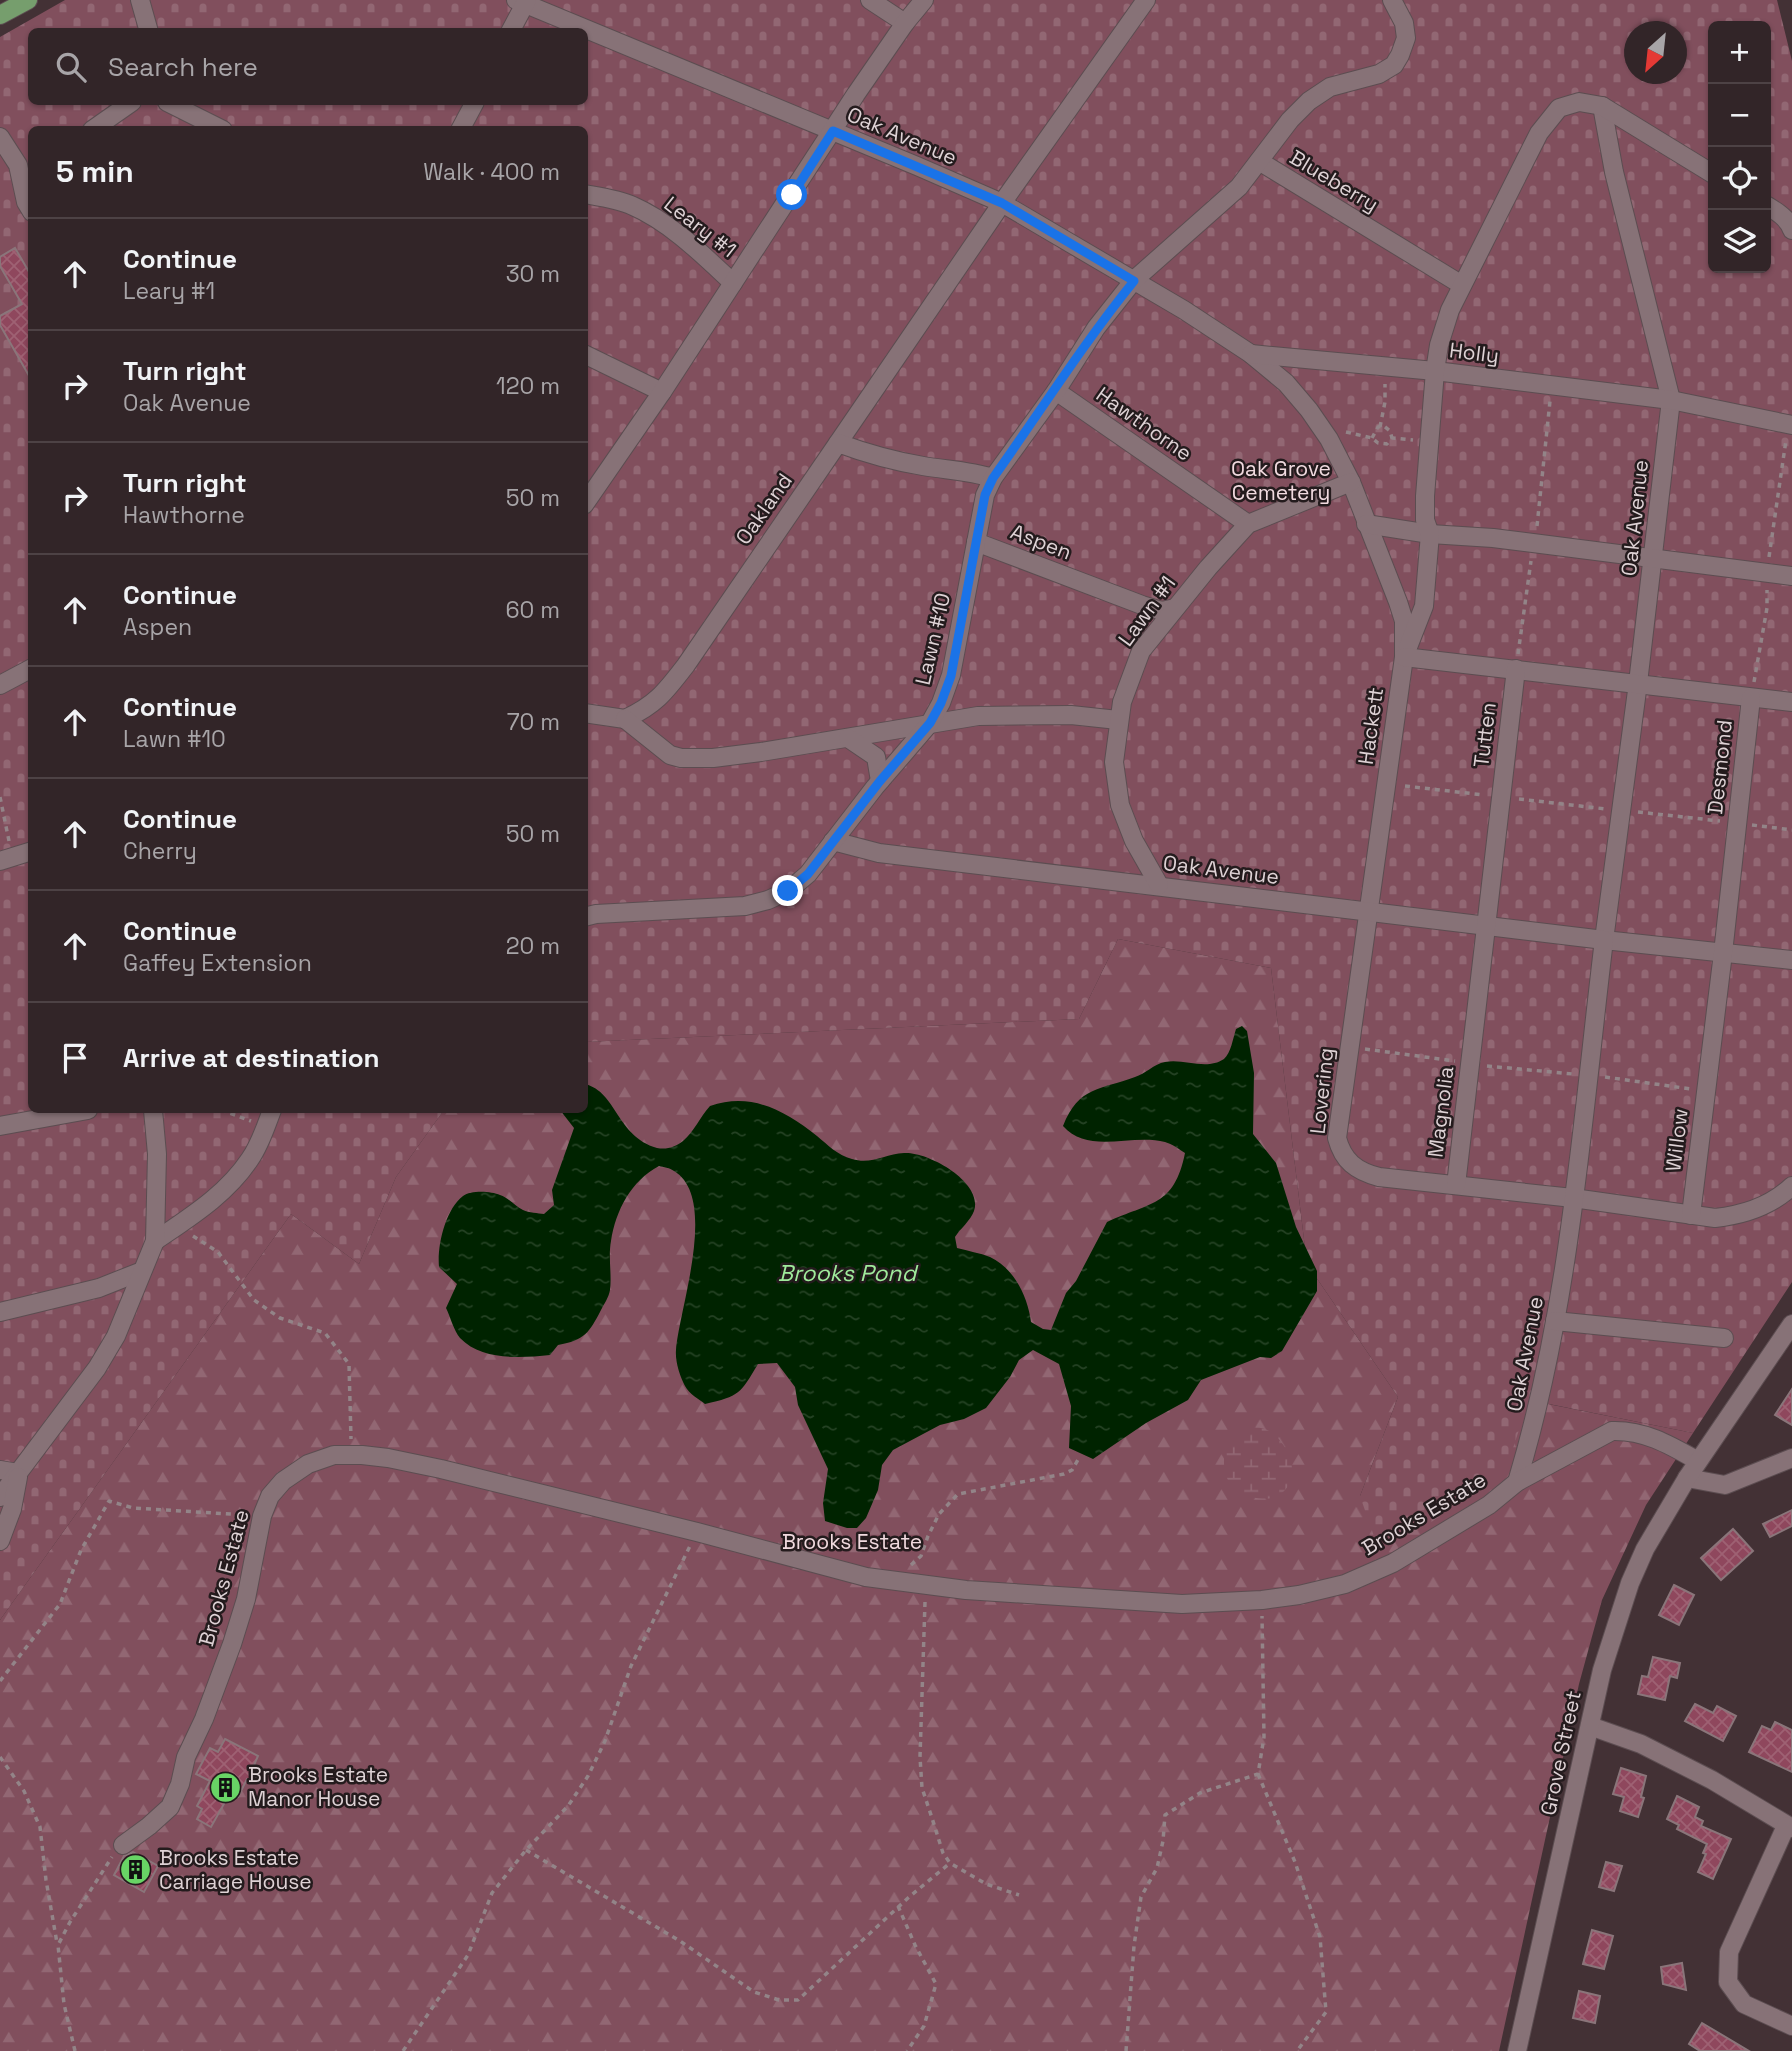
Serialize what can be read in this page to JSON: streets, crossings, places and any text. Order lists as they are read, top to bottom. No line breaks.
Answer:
{"streets":{"street":["Oak Avenue","Blueberry","Leary #1","Holly","Hawthorne","Oakland","Aspen","Lawn #1","Lawn #10","Hackett","Tutten","Desmond","Lovering","Magnolia","Willow","Brooks Estate","Grove Street"]},"crossings":[["Oak Avenue","Blueberry"],["Oak Avenue","Leary #1"],["Oak Avenue","Holly"],["Oak Avenue","Oakland"],["Oak Avenue","Lawn #1"],["Oak Avenue","Lawn #10"],["Oak Avenue","Hackett"],["Oak Avenue","Tutten"],["Oak Avenue","Desmond"],["Oak Avenue","Lovering"],["Oak Avenue","Magnolia"],["Oak Avenue","Willow"],["Oak Avenue","Brooks Estate"],["Holly","Hackett"],["Hawthorne","Aspen"],["Hawthorne","Lawn #1"],["Aspen","Lawn #1"],["Aspen","Lawn #10"],["Hackett","Lovering"],["Tutten","Magnolia"],["Desmond","Willow"],["Lovering","Magnolia"],["Brooks Estate","Grove Street"]],"water":["Brooks Pond"],"parks":["Oak Grove Cemetery","Brooks Estate"],"places":{"building":["Brooks Estate Manor House","Brooks Estate Carriage House"]},"north":"bottom left","page":{"map_buttons":["+","−"],"search":"Search here","heading":["5 min","Walk · 400 m"],"list":[["Continue","Leary #1","30 m"],["Turn right","Oak Avenue","120 m"],["Turn right","Hawthorne","50 m"],["Continue","Aspen","60 m"],["Continue","Lawn #10","70 m"],["Continue","Cherry","50 m"],["Continue","Gaffey Extension","20 m"],"Arrive at destination"]}}
